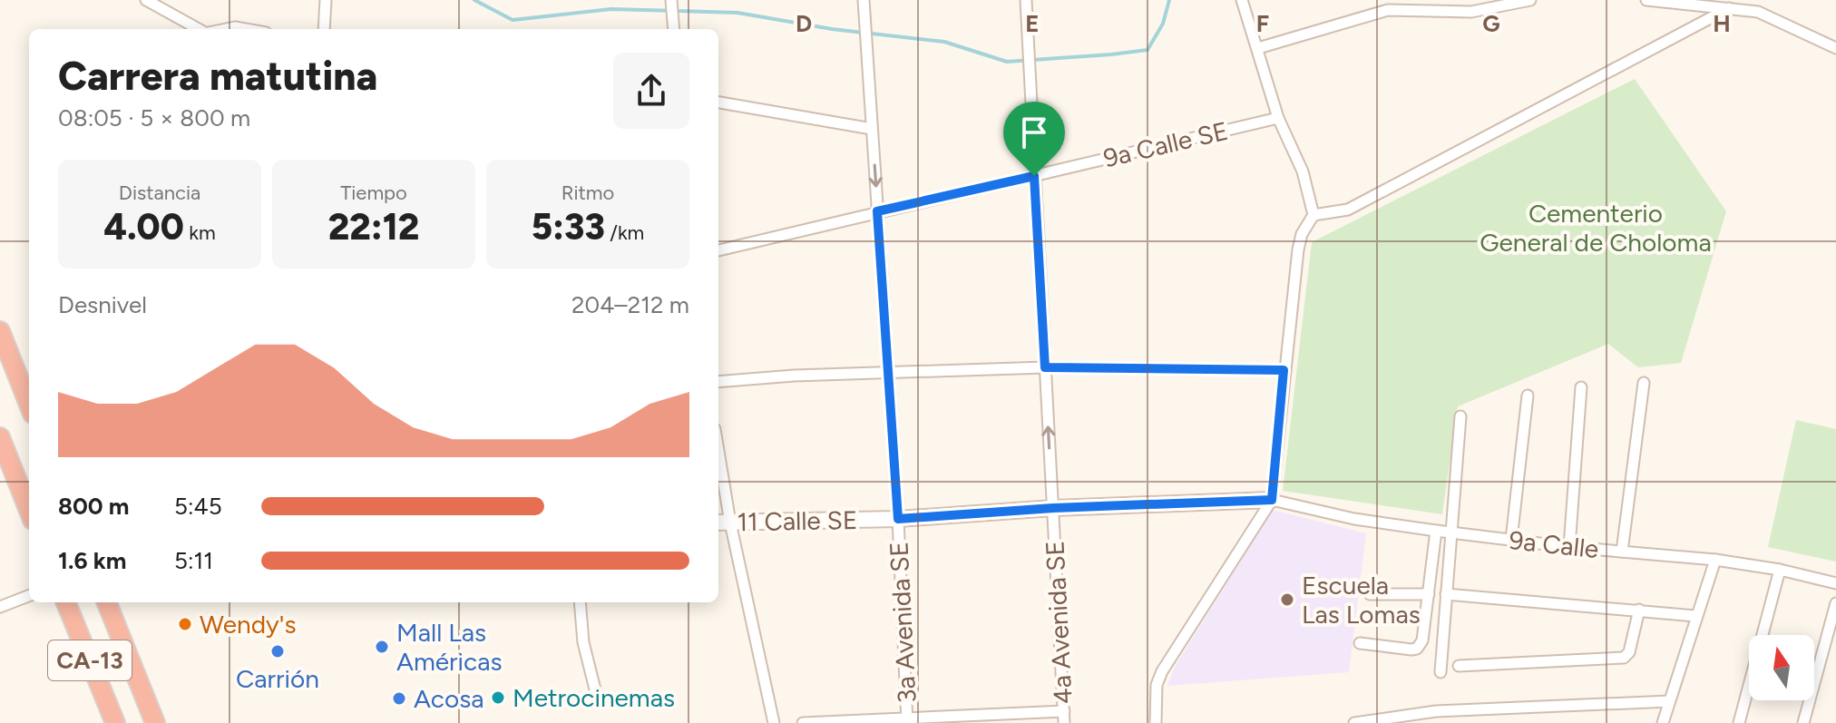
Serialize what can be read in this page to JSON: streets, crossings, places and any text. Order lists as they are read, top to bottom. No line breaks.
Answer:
{"streets":{"highway":["CA-13"],"street":["9a Calle SE","11 Calle SE","9a Calle","3a Avenida SE","4a Avenida SE"]},"crossings":[["9a Calle SE","3a Avenida SE"],["9a Calle SE","4a Avenida SE"],["11 Calle SE","9a Calle"],["11 Calle SE","3a Avenida SE"],["11 Calle SE","4a Avenida SE"]],"parks":["Cementerio General de Choloma"],"places":["Escuela Las Lomas","Wendy's","Mall Las Américas","Carrión","Metrocinemas","Acosa"],"north":"top","page":{"heading":["Carrera matutina","08:05 · 5 × 800 m"],"stats":[["Distancia","4.00 km"],["Tiempo","22:12"],["Ritmo","5:33 /km"]],"chart":["Desnivel","204–212 m"],"list":[{"name":"800 m","note":"5:45"},{"name":"1.6 km","note":"5:11"}]},"grid":{"columns":["D","E","F","G","H"]}}
